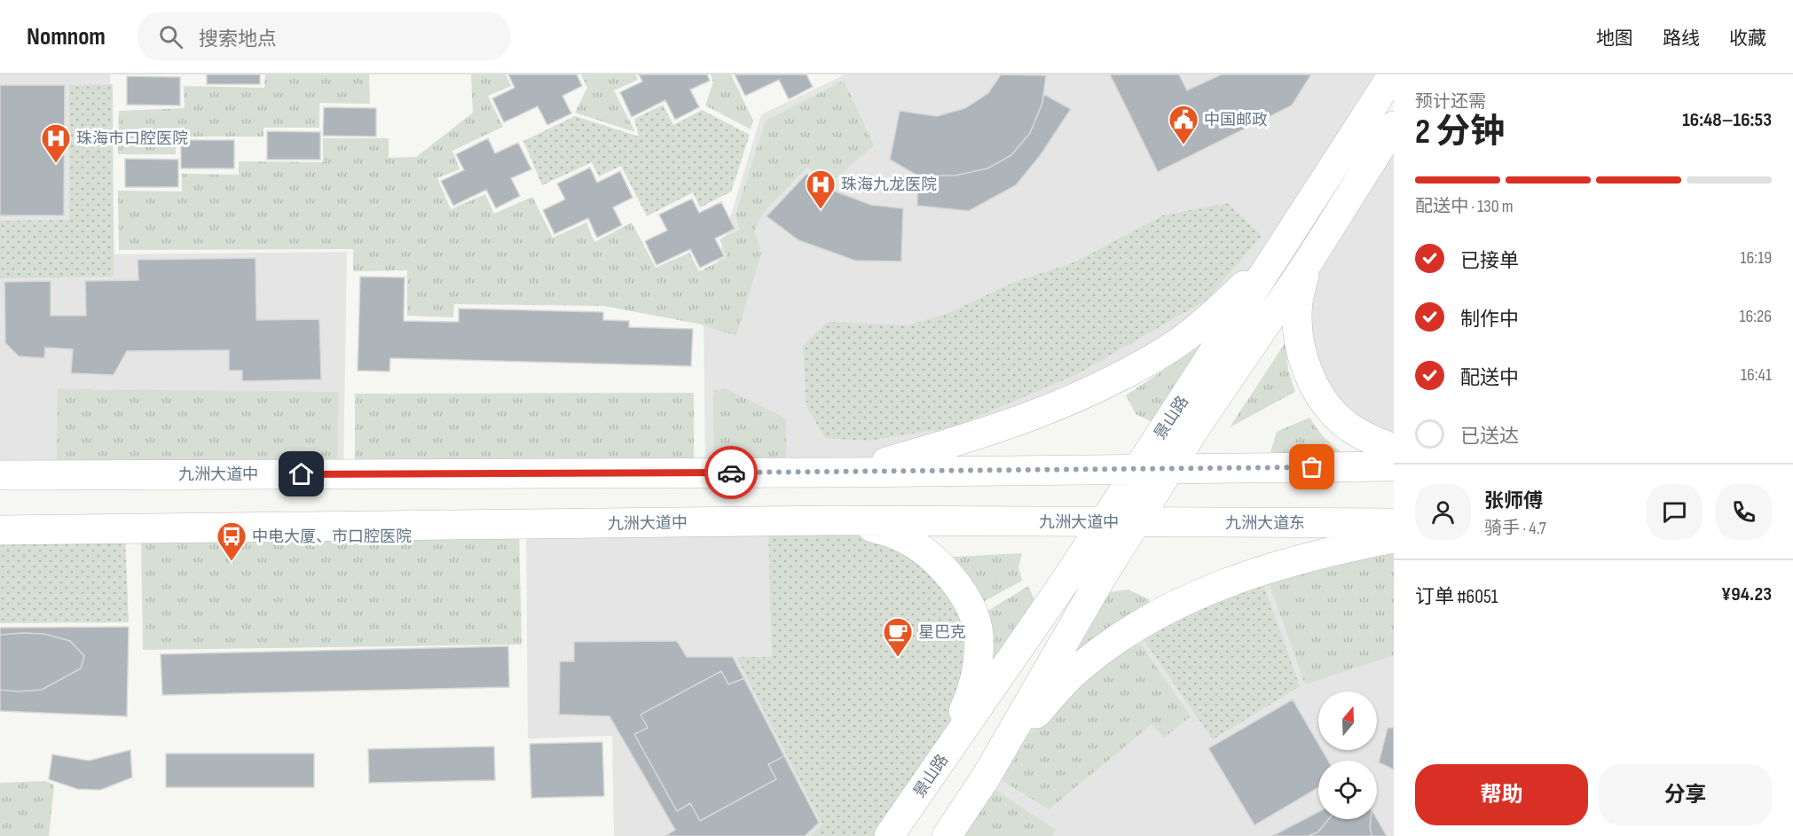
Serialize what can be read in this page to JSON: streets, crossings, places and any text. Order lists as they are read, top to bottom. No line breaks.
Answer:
{"streets":{"main road":["景山路","九洲大道中","九洲大道东"]},"crossings":[["景山路","九洲大道中"],["景山路","九洲大道东"],["九洲大道中","九洲大道东"]],"places":{"public building":["中国邮政"],"hospital":["珠海市口腔医院","珠海九龙医院"],"bus stop":["中电大厦、市口腔医院"],"cafe":["星巴克"]},"north":"top","page":{"header":"Nomnom","search":"搜索地点","nav":["地图","路线","收藏"],"heading":["2 分钟","预计还需","16:48–16:53"],"panel":["张师傅","骑手 · 4.7","订单 #6051","¥94.23"],"bar":"配送中 · 130 m","list":[["已接单","16:19"],["制作中","16:26"],["配送中","16:41"],"已送达"],"buttons":["帮助","分享"]}}
